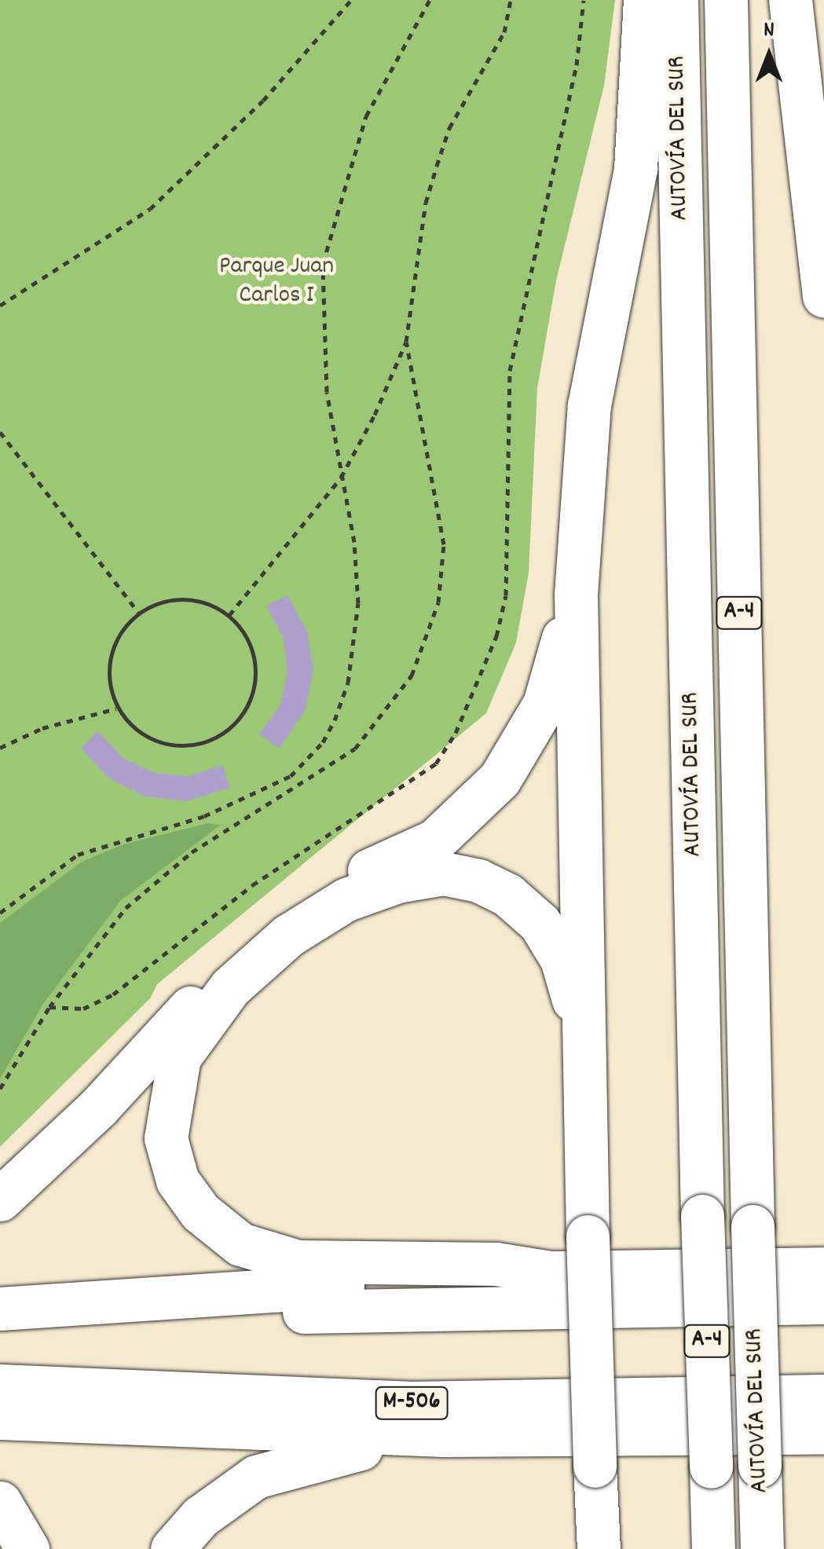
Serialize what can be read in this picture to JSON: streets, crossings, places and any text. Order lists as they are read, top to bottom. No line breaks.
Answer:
{"streets":{"highway":["AUTOVÍA DEL SUR","A-4","M-506"]},"parks":["Parque Juan Carlos I"],"north":"top"}
